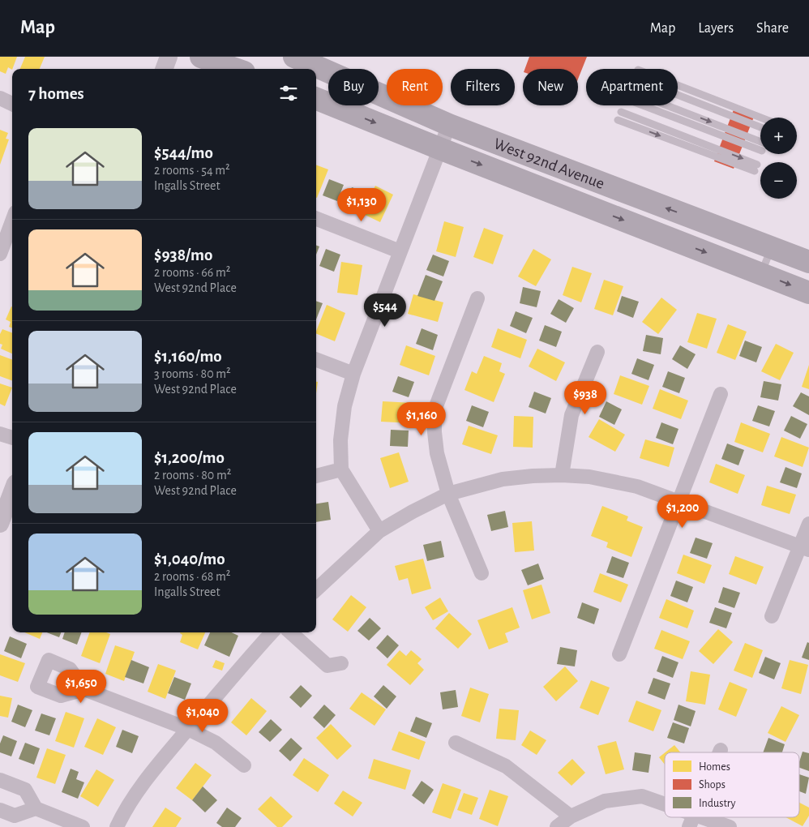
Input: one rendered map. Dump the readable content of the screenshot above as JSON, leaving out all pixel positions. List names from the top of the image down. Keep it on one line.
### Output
{"streets":{"main road":["West 92nd Avenue"]},"legend":["Homes","Shops","Industry"],"page":{"header":"Map","nav":["Map","Layers","Share"],"chip":["Buy","Rent","Filters","New","Apartment"],"heading":"7 homes","map_buttons":["+","−"],"list":[{"name":"$544/mo","note":"2 rooms · 54 m² · Ingalls Street"},{"name":"$938/mo","note":"2 rooms · 66 m² · West 92nd Place"},{"name":"$1,160/mo","note":"3 rooms · 80 m² · West 92nd Place"},{"name":"$1,200/mo","note":"2 rooms · 80 m² · West 92nd Place"},{"name":"$1,040/mo","note":"2 rooms · 68 m² · Ingalls Street"}],"price":["$1,130","$544","$938","$1,160","$1,200","$1,650","$1,040"]}}
